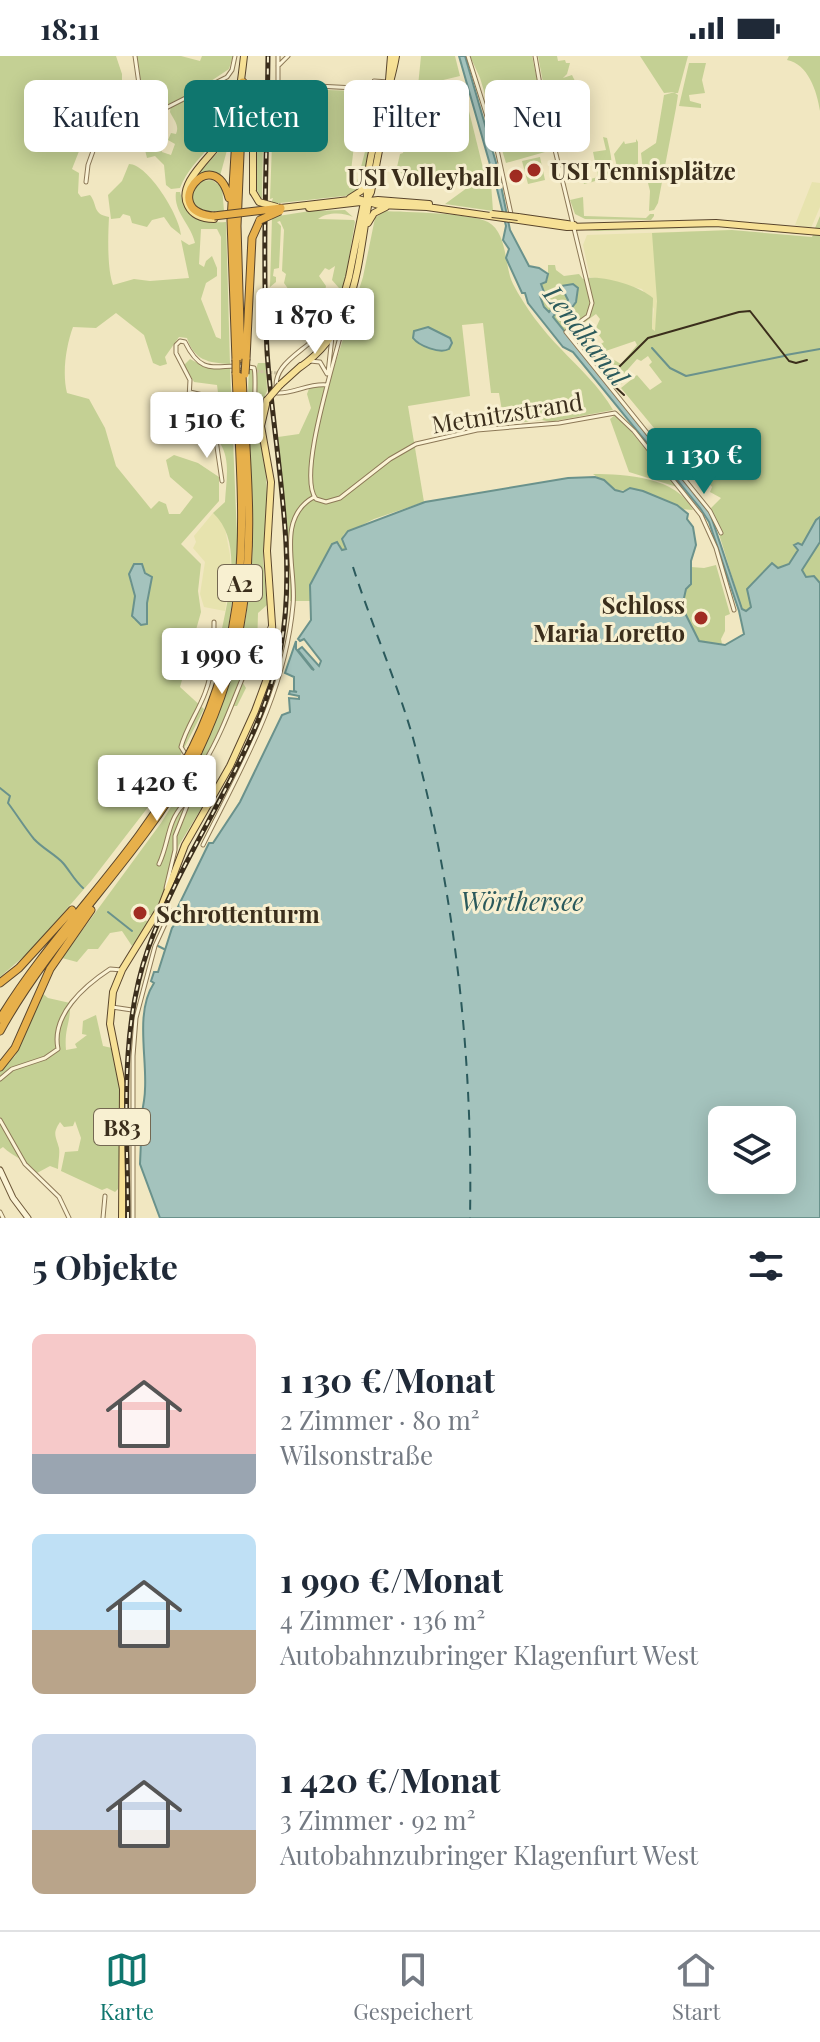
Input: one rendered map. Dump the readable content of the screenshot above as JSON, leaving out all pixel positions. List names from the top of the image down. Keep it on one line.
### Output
{"streets":{"highway":["A2"],"main road":["B83"],"street":["Metnitzstrand"]},"water":["Lendkanal","Wörthersee"],"places":["USI Tennisplätze","USI Volleyball","Schloss Maria Loretto","Schrottenturm"],"page":{"status":"18:11","chip":["Kaufen","Mieten","Filter","Neu"],"price":["1 870 €","1 510 €","1 130 €","1 990 €","1 420 €"],"heading":"5 Objekte","list":[{"name":"1 130 €/Monat","note":"2 Zimmer · 80 m² · Wilsonstraße"},{"name":"1 990 €/Monat","note":"4 Zimmer · 136 m² · Autobahnzubringer Klagenfurt West"},{"name":"1 420 €/Monat","note":"3 Zimmer · 92 m² · Autobahnzubringer Klagenfurt West"}],"tabs":["Karte","Gespeichert","Start"]}}
